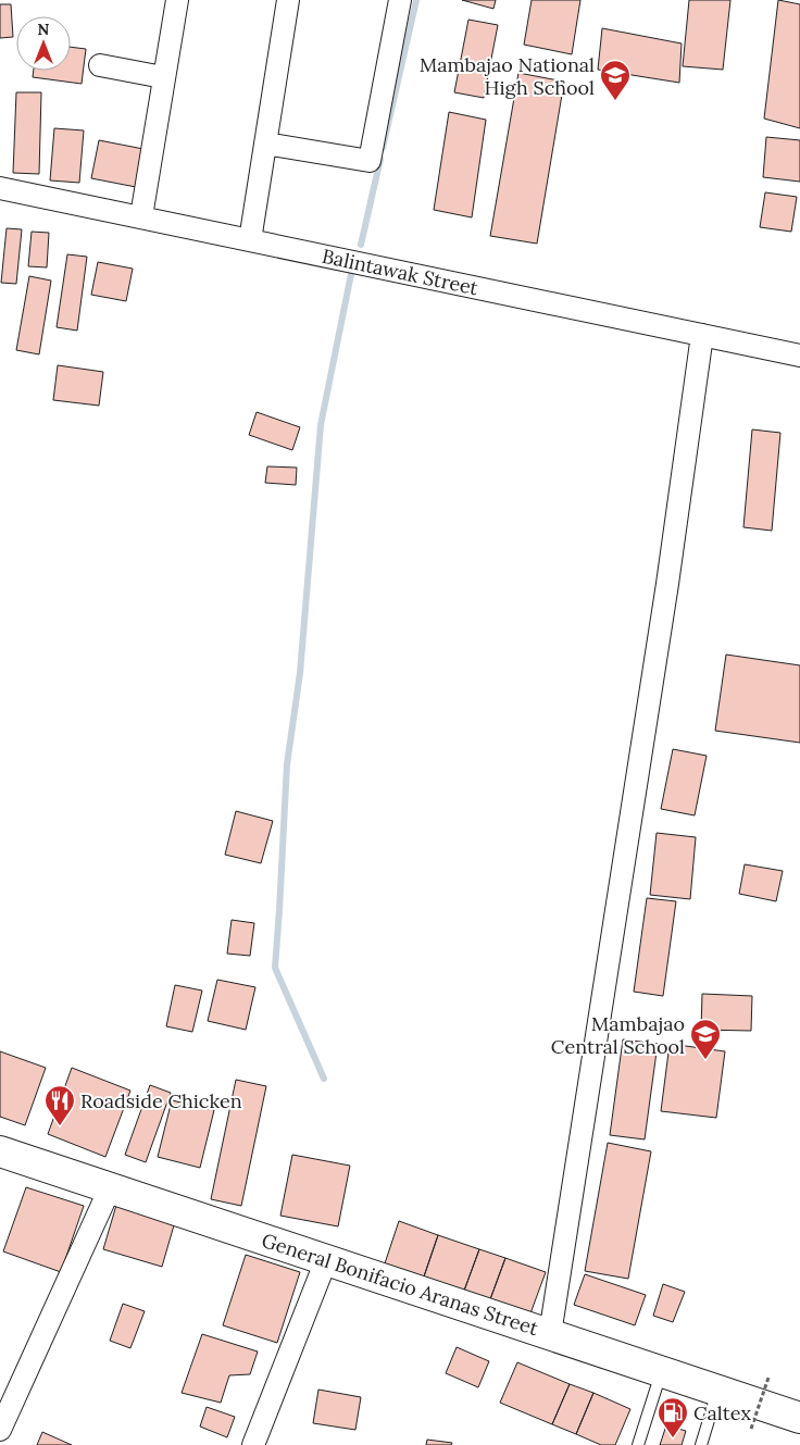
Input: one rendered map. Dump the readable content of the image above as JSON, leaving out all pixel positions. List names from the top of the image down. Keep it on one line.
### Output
{"streets":{"main road":["General Bonifacio Aranas Street"],"street":["Balintawak Street"]},"places":{"school or university":["Mambajao National High School","Mambajao Central School"],"restaurant":["Roadside Chicken"],"fuel station":["Caltex"]},"north":"top"}
